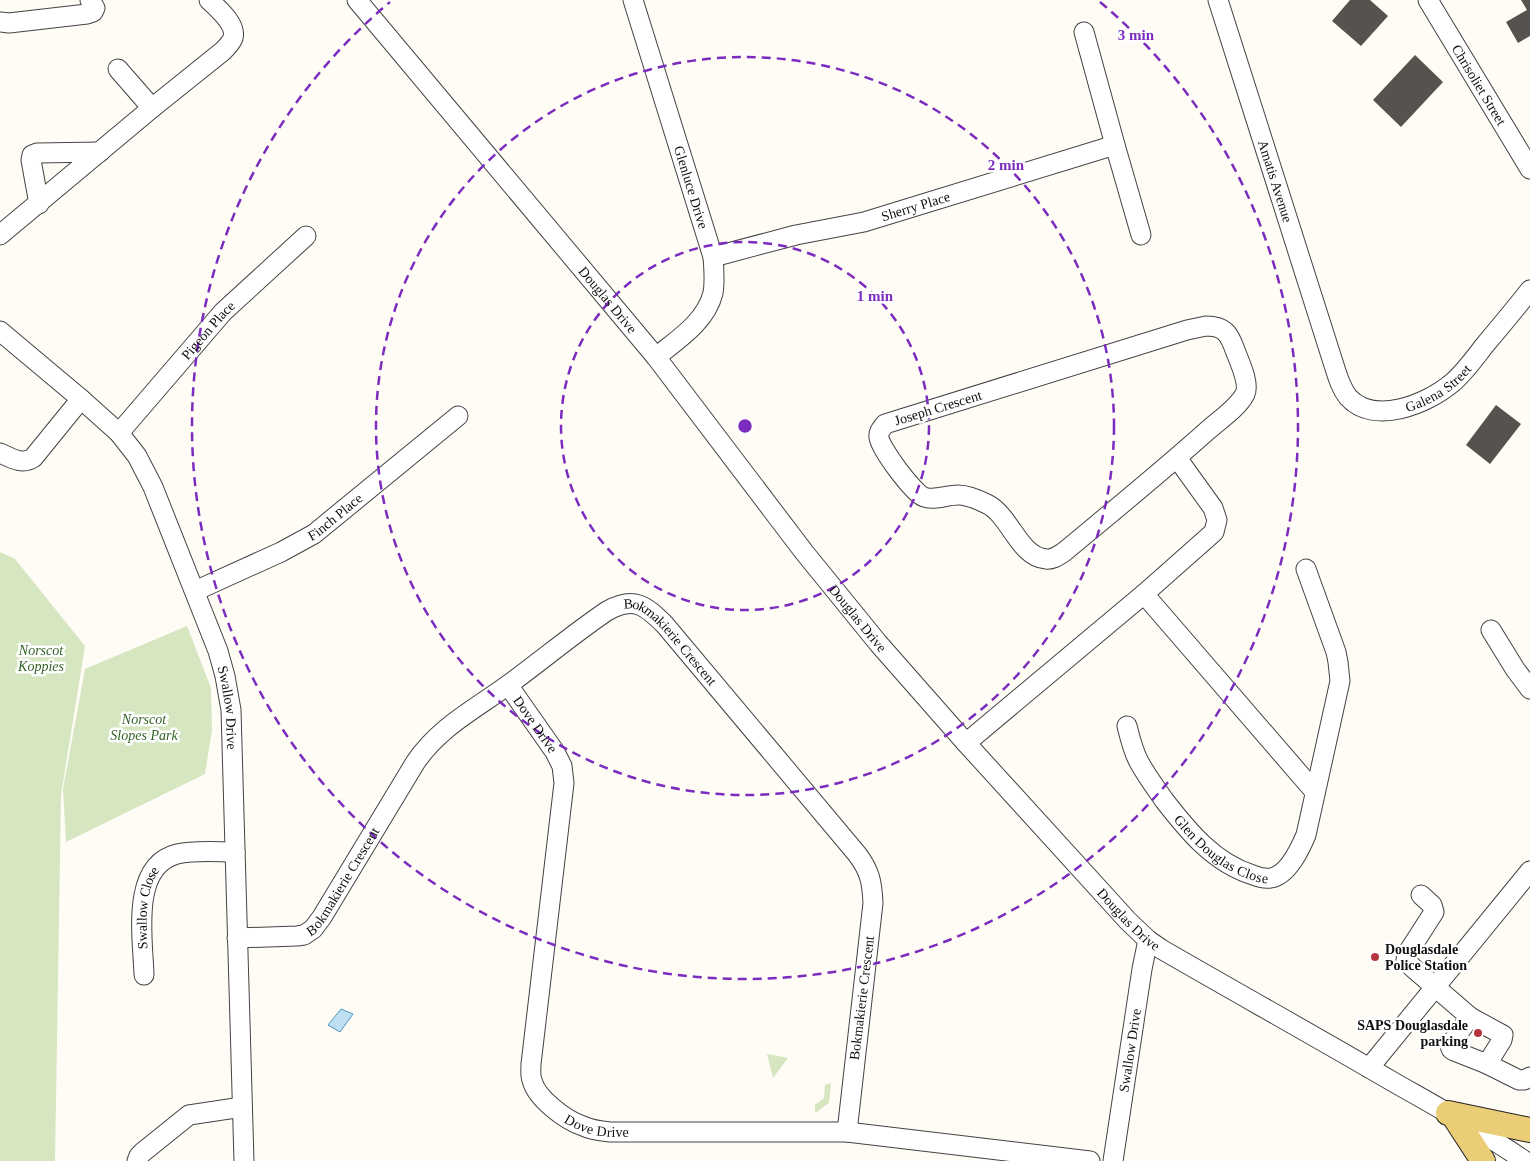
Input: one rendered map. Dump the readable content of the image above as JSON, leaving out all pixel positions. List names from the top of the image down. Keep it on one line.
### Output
{"streets":{"street":["Chrisoliet Street","Amatis Avenue","Glenluce Drive","Sherry Place","Douglas Drive","Pigeon Place","Galena Street","Joseph Crescent","Finch Place","Bokmakierie Crescent","Swallow Drive","Dove Drive","Glen Douglas Close","Swallow Close"]},"crossings":[["Amatis Avenue","Galena Street"],["Glenluce Drive","Sherry Place"],["Glenluce Drive","Douglas Drive"],["Douglas Drive","Swallow Drive"],["Pigeon Place","Swallow Drive"],["Finch Place","Swallow Drive"],["Bokmakierie Crescent","Swallow Drive"],["Bokmakierie Crescent","Dove Drive"],["Swallow Drive","Swallow Close"]],"parks":["Norscot Koppies","Norscot Slopes Park"],"places":["Douglasdale Police Station","SAPS Douglasdale parking"],"rings":["3 min","2 min","1 min"]}
